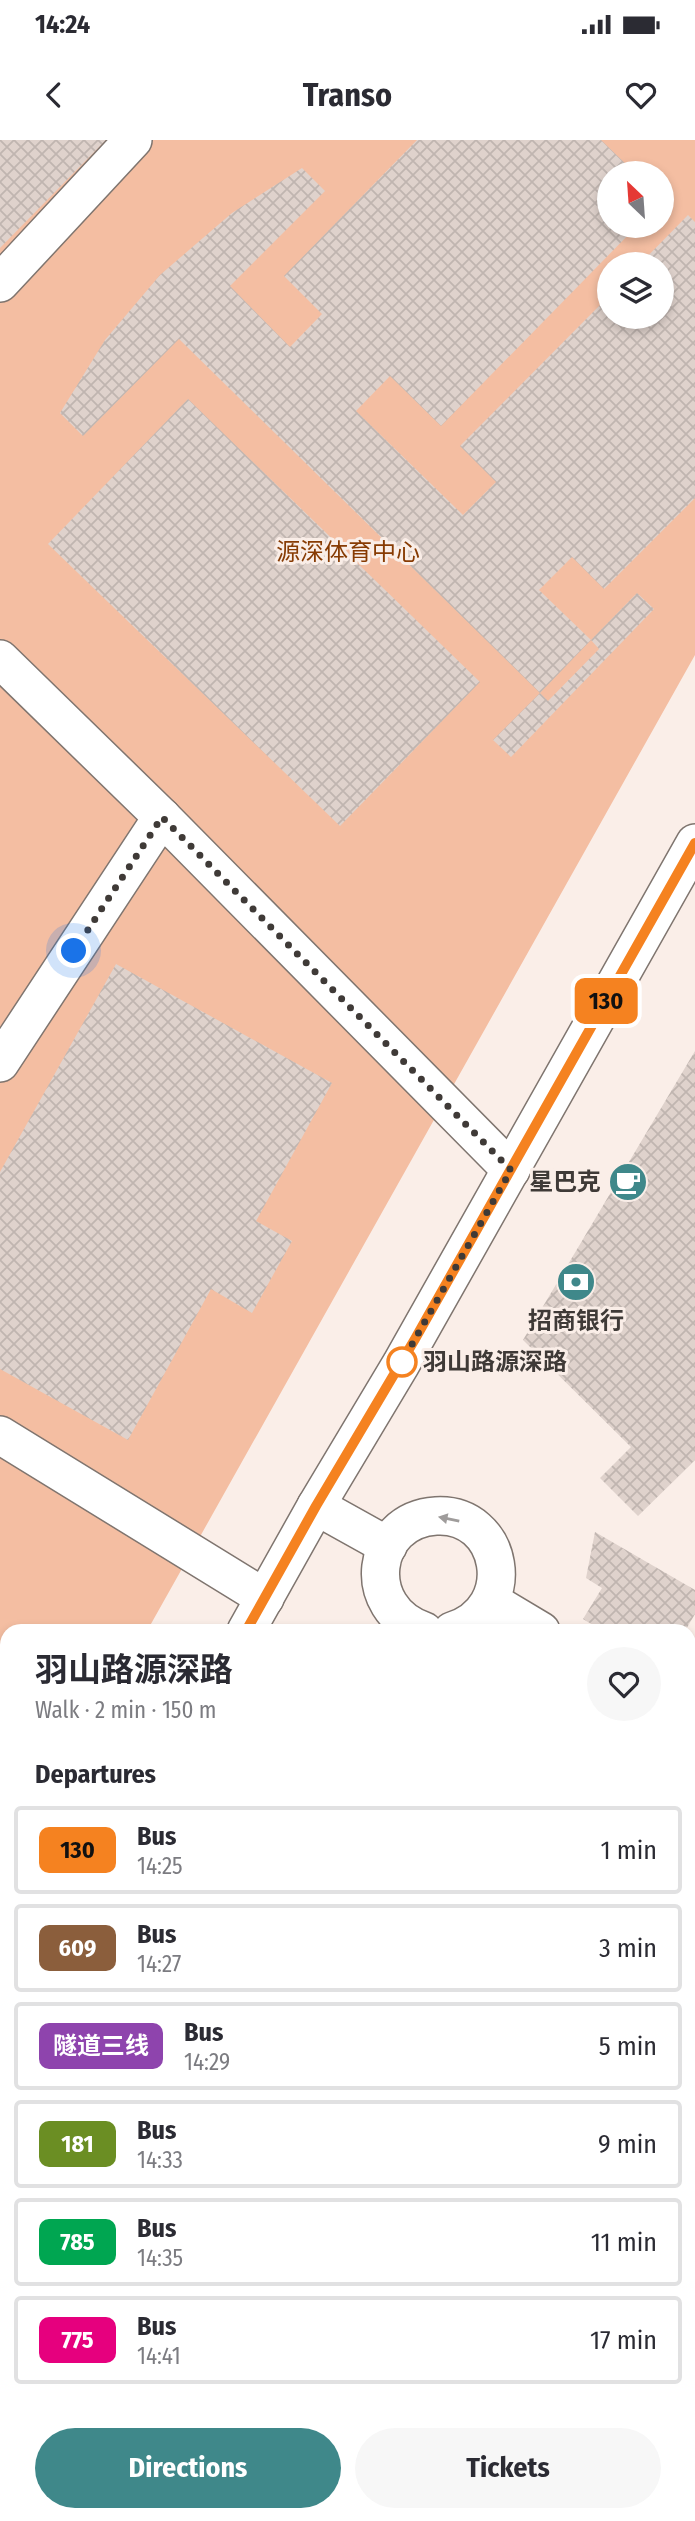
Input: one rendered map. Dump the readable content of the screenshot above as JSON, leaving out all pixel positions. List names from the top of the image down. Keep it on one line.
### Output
{"parks":["源深体育中心"],"places":{"cafe":["星巴克"],"bank":["招商银行"],"other":["羽山路源深路"]},"lines":["bus line 130"],"north":"top left","page":{"status":"14:24","header":"Transo","on_map":"130","heading":[["羽山路源深路","Walk · 2 min · 150 m"],"Departures"],"list":[{"mark":"130","name":"Bus","note":"14:25","value":"1 min"},{"mark":"609","name":"Bus","note":"14:27","value":"3 min"},{"mark":"隧道三线","name":"Bus","note":"14:29","value":"5 min"},{"mark":"181","name":"Bus","note":"14:33","value":"9 min"},{"mark":"785","name":"Bus","note":"14:35","value":"11 min"},{"mark":"775","name":"Bus","note":"14:41","value":"17 min"}],"buttons":["Directions","Tickets"]}}
